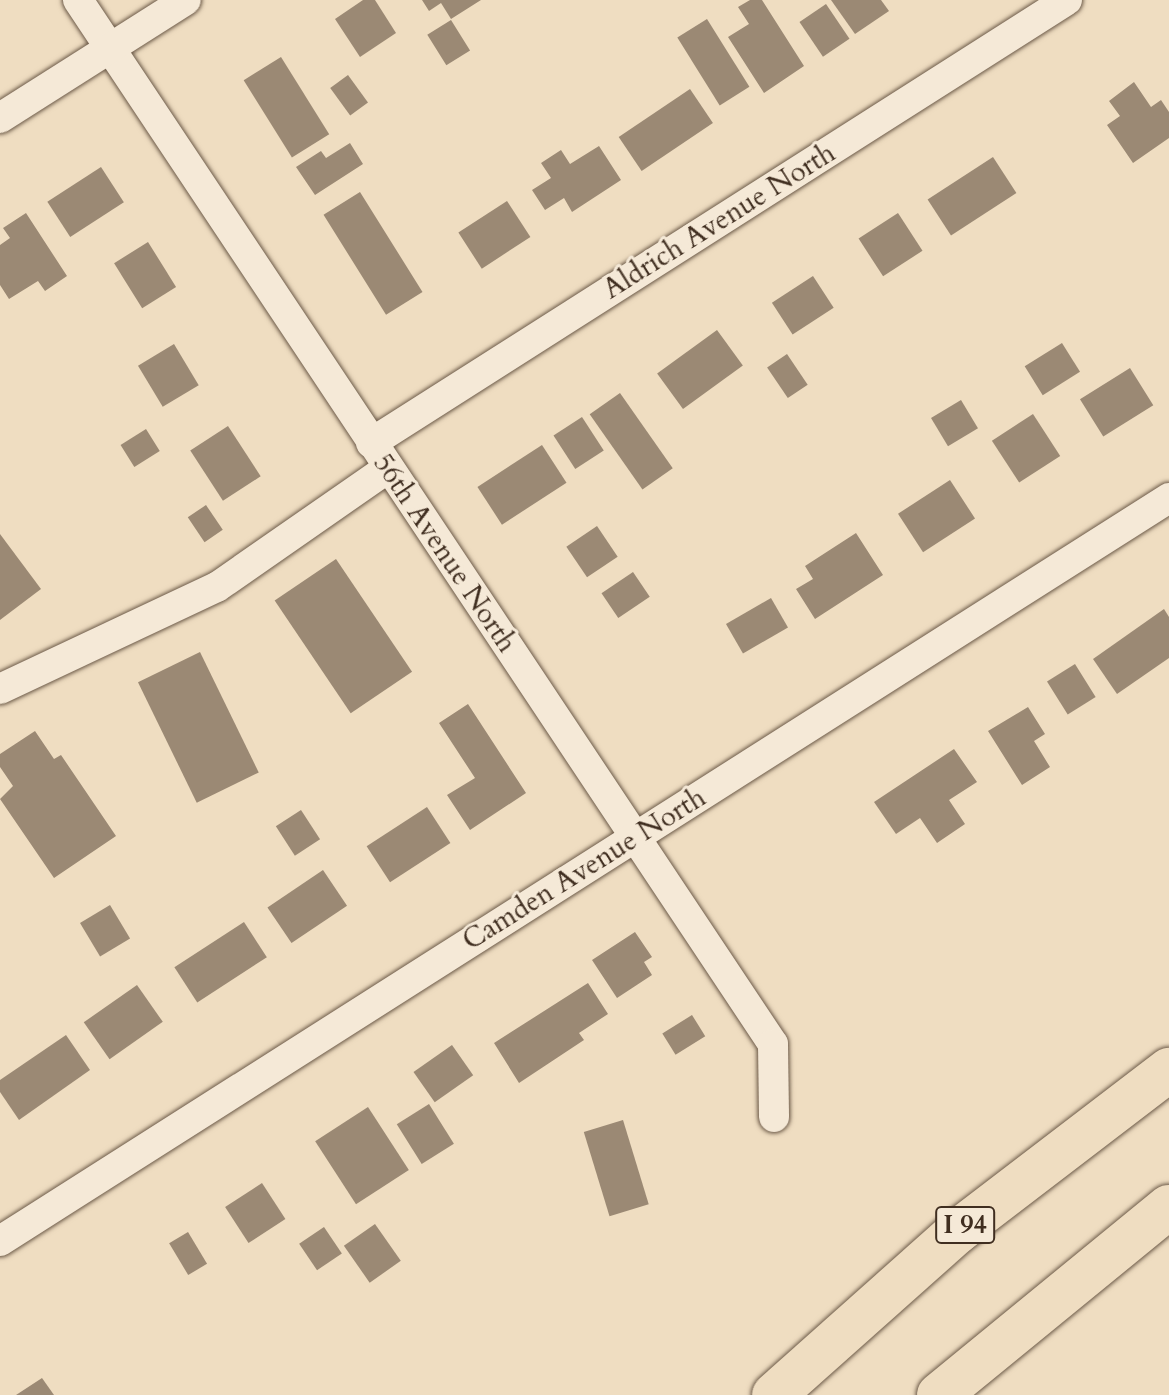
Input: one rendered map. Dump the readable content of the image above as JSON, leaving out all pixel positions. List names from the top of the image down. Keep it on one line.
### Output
{"streets":{"highway":["I 94"],"street":["Aldrich Avenue North","56th Avenue North","Camden Avenue North"]},"crossings":[["Aldrich Avenue North","56th Avenue North"],["56th Avenue North","Camden Avenue North"]]}
